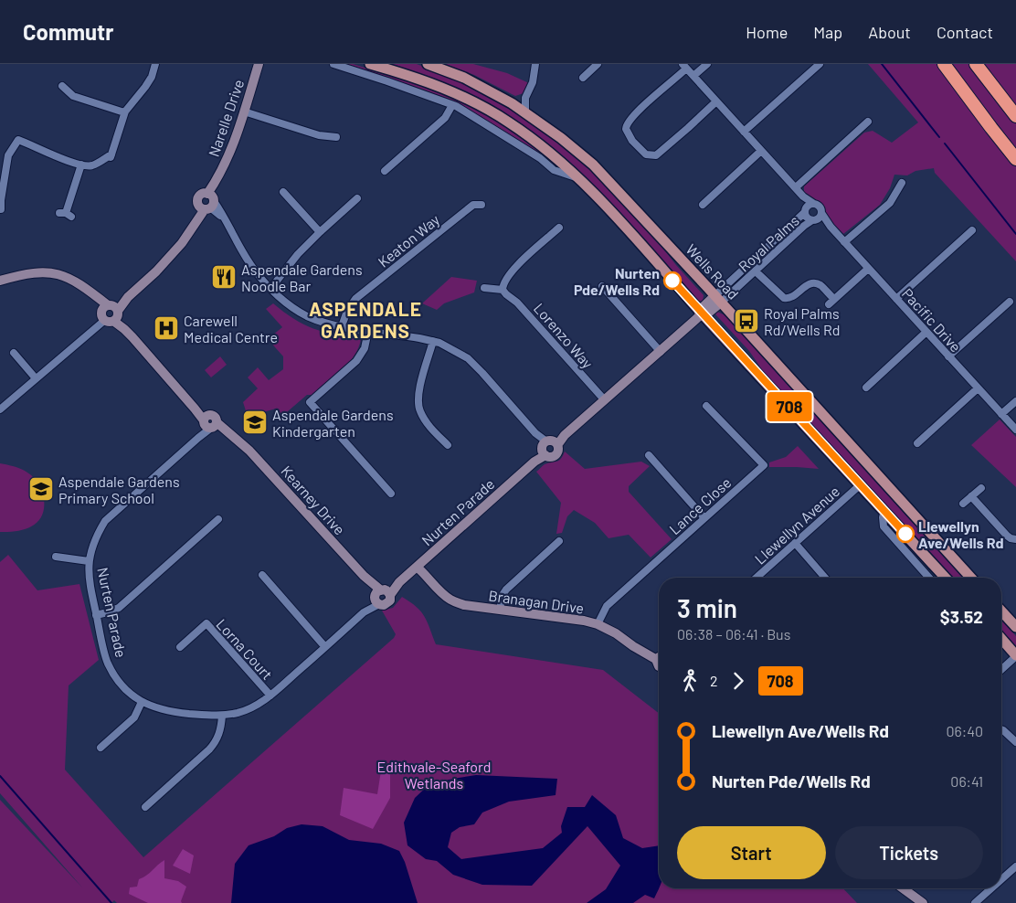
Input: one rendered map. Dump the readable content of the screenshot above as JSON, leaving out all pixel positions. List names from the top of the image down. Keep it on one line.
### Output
{"streets":{"main road":["Wells Road"],"street":["Narelle Drive","Keaton Way","Royal Palms","Pacific Drive","Lorenzo Way","Kearney Drive","Lance Close","Nurten Parade","Llewellyn Avenue","Branagan Drive","Lorna Court"]},"crossings":[["Narelle Drive","Kearney Drive"],["Royal Palms","Wells Road"],["Royal Palms","Pacific Drive"],["Royal Palms","Nurten Parade"],["Wells Road","Nurten Parade"],["Lorenzo Way","Nurten Parade"],["Kearney Drive","Nurten Parade"],["Lance Close","Branagan Drive"],["Nurten Parade","Branagan Drive"],["Nurten Parade","Lorna Court"]],"districts":["ASPENDALE GARDENS"],"parks":["Edithvale-Seaford Wetlands"],"places":{"restaurant":["Aspendale Gardens Noodle Bar"],"other":["Nurten Pde/Wells Rd","Llewellyn Ave/Wells Rd"],"bus stop":["Royal Palms Rd/Wells Rd"],"hospital":["Carewell Medical Centre"],"school or university":["Aspendale Gardens Kindergarten","Aspendale Gardens Primary School"]},"lines":["bus line 708"],"page":{"header":"Commutr","nav":["Home","Map","About","Contact"],"on_map":"708","heading":["3 min","06:38 – 06:41 · Bus","$3.52"],"legs":["2","708"],"list":[{"name":"Llewellyn Ave/Wells Rd","value":"06:40"},{"name":"Nurten Pde/Wells Rd","value":"06:41"}],"buttons":["Start","Tickets"]}}
